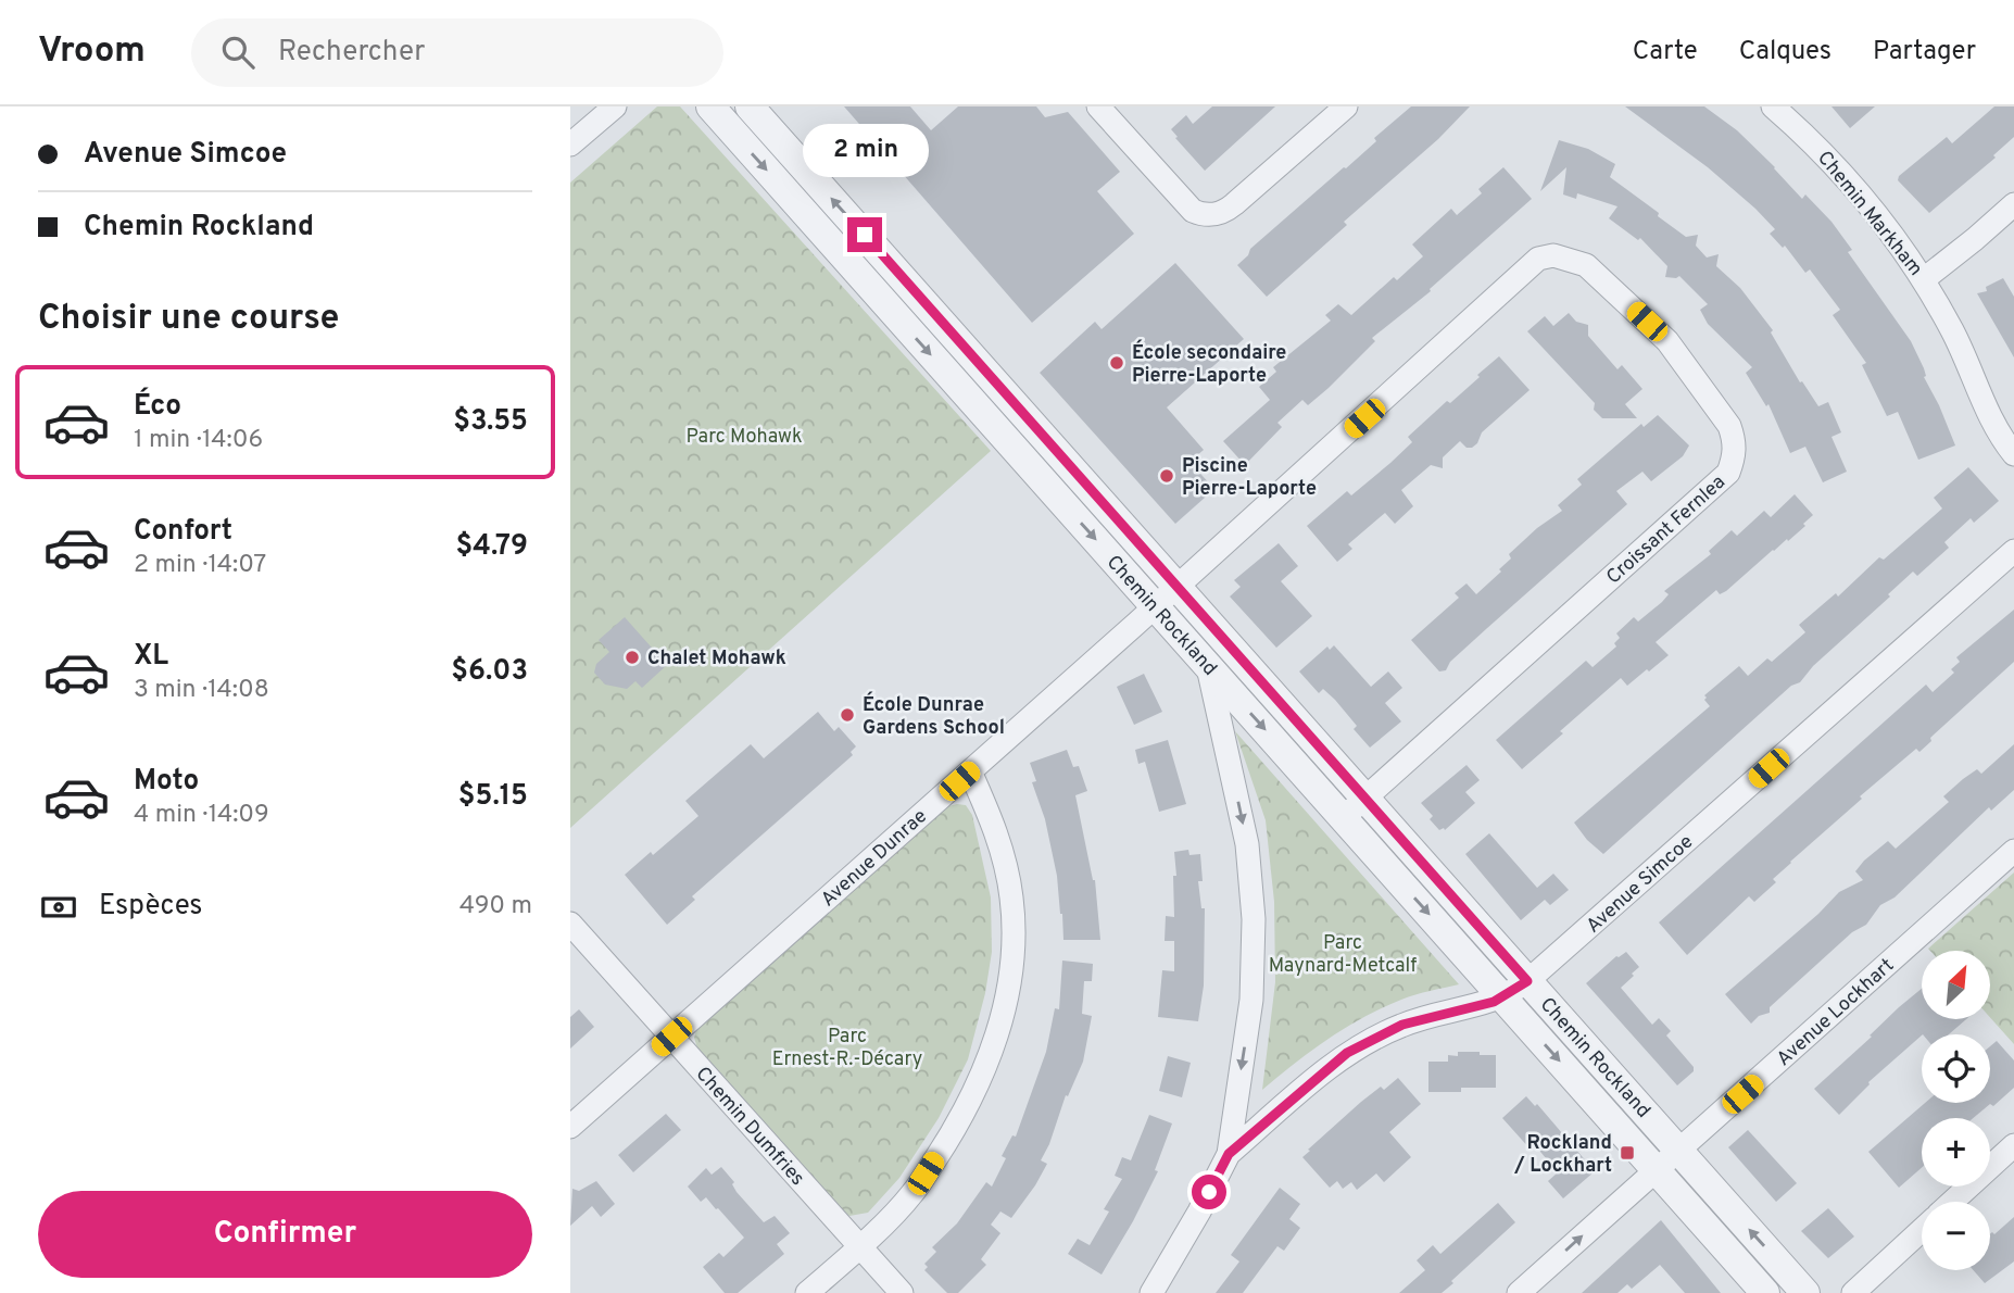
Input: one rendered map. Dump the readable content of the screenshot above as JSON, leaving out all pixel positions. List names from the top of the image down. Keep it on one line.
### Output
{"streets":{"street":["Chemin Markham","Croissant Fernlea","Chemin Rockland","Avenue Dunrae","Avenue Simcoe","Avenue Lockhart","Chemin Dumfries"]},"crossings":[["Croissant Fernlea","Chemin Rockland"],["Croissant Fernlea","Avenue Dunrae"],["Chemin Rockland","Avenue Dunrae"],["Chemin Rockland","Avenue Simcoe"],["Chemin Rockland","Avenue Lockhart"],["Avenue Dunrae","Chemin Dumfries"]],"parks":["Parc Mohawk","Parc Maynard-Metcalf","Parc Ernest-R.-Décary"],"places":{"other":["École secondaire Pierre-Laporte","Piscine Pierre-Laporte","Chalet Mohawk","École Dunrae Gardens School"],"transit":["Rockland / Lockhart"]},"north":"top right","page":{"header":"Vroom","search":"Rechercher","nav":["Carte","Calques","Partager"],"banner":["Avenue Simcoe","Chemin Rockland"],"bubble":"2 min","heading":"Choisir une course","list":[{"name":"Éco","note":"1 min · 14:06","value":"$3.55"},{"name":"Confort","note":"2 min · 14:07","value":"$4.79"},{"name":"XL","note":"3 min · 14:08","value":"$6.03"},{"name":"Moto","note":"4 min · 14:09","value":"$5.15"}],"pay":["Espèces","490 m"],"map_buttons":["+","−"],"buttons":"Confirmer"}}
